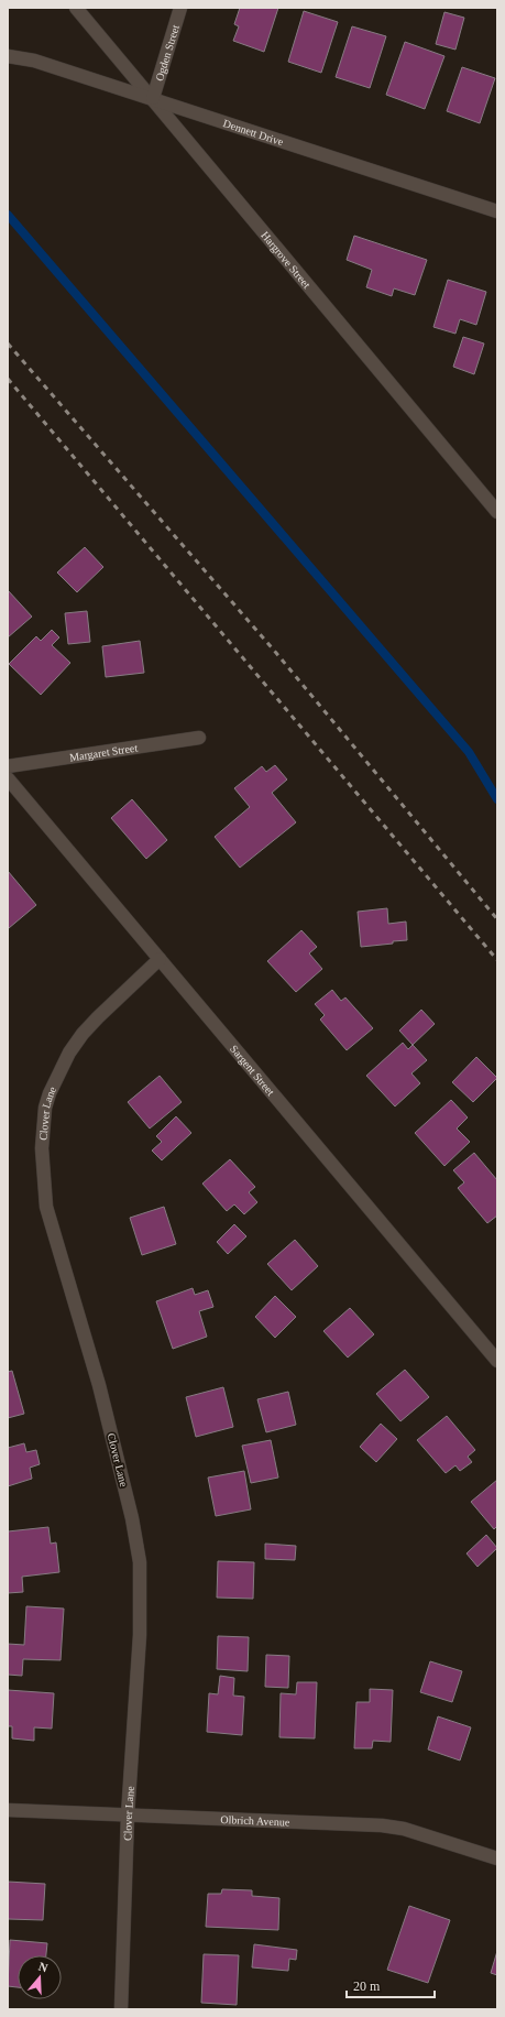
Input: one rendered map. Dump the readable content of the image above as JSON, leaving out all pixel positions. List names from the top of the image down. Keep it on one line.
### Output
{"streets":{"street":["Ogden Street","Dennett Drive","Hargrove Street","Margaret Street","Sargent Street","Clover Lane","Olbrich Avenue"]},"crossings":[["Ogden Street","Dennett Drive"],["Ogden Street","Hargrove Street"],["Dennett Drive","Hargrove Street"],["Sargent Street","Clover Lane"],["Clover Lane","Olbrich Avenue"]],"scale_bar":"20 m","north":"top"}
